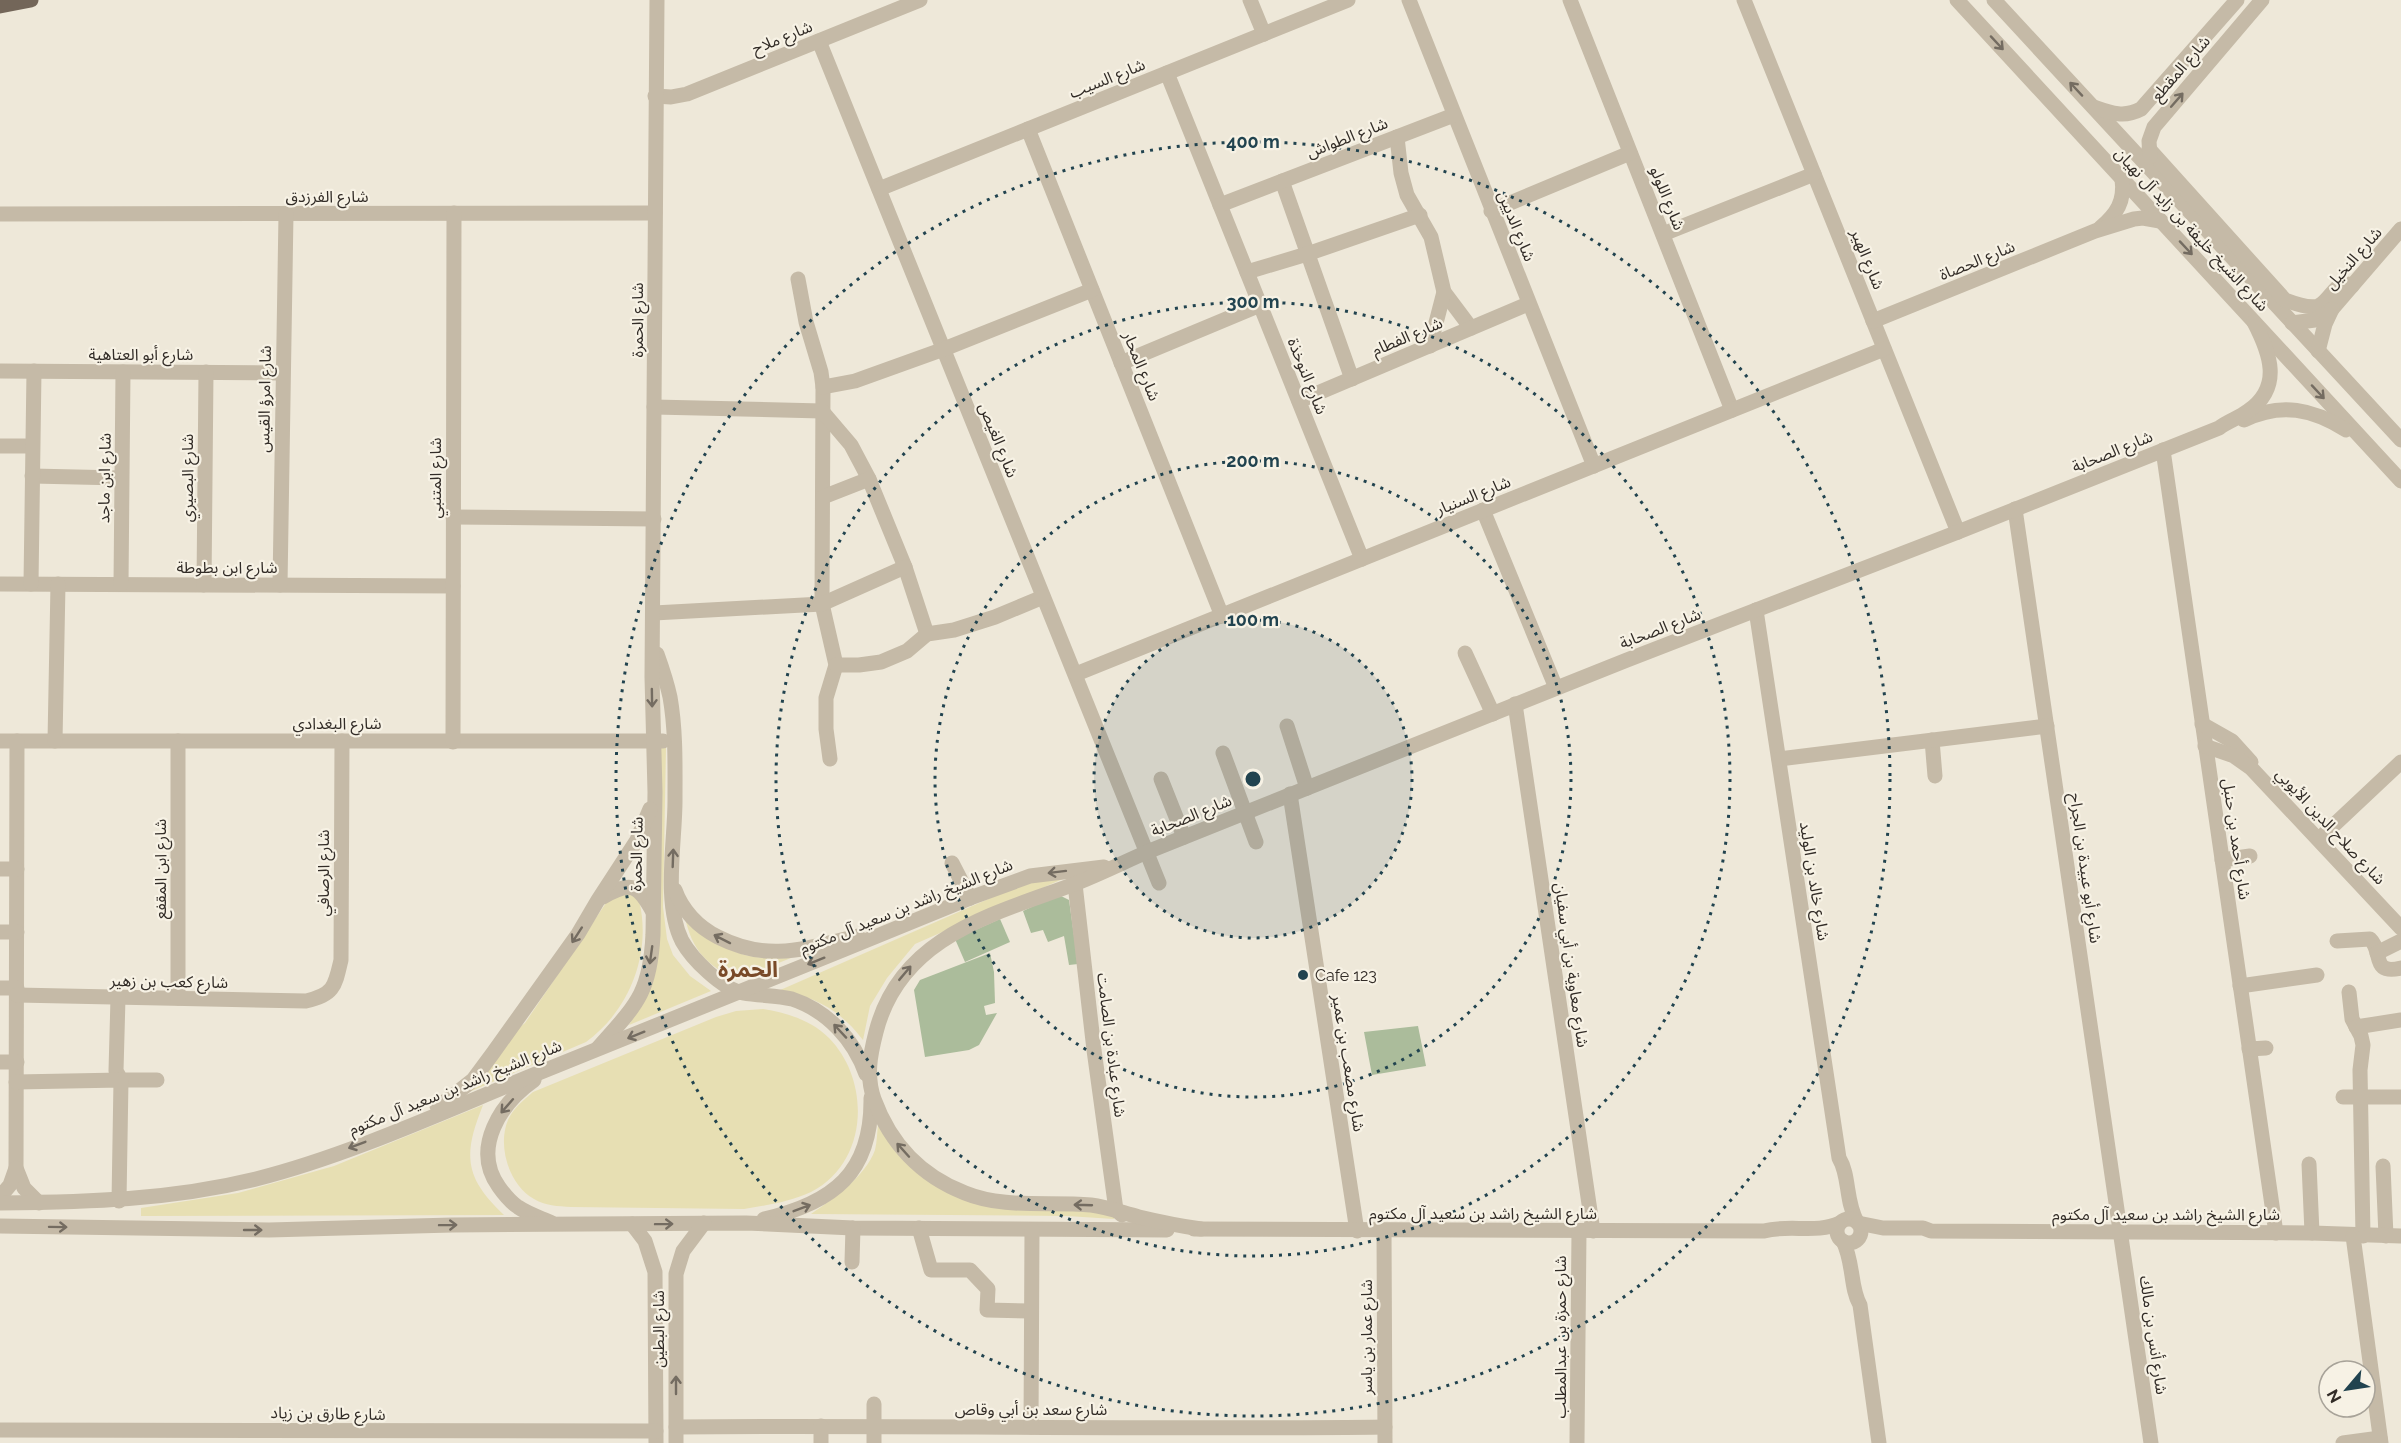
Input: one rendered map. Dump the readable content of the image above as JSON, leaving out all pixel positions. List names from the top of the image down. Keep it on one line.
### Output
{"streets":{"street":["شارع ملاح","شارع المقطع","شارع السيب","شارع الطواش","شارع الفرزدق","شارع اللولو","شارع الديين","شارع الشيخ خليفة بن زايد آل نهيان","شارع النخيل","شارع الهير","شارع الحصاة","شارع الحمرة","شارع الفطام","شارع أبو العتاهية","شارع المحار","شارع النوخذة","شارع امرؤ القيس","شارع الغيص","شارع الصحابة","شارع ابن ماجد","شارع البصيري","شارع المتنبي","شارع السنيار","شارع ابن بطوطة","شارع البغدادي","شارع صلاح الدين الأيوبي","شارع أحمد بن حنبل","شارع أبو عبيدة بن الجراح","شارع ابن المقفع","شارع الرصافي","شارع خالد بن الوليد","شارع الشيخ راشد بن سعيد آل مكتوم","شارع معاوية بن أبي سفيان","شارع كعب بن زهير","شارع عبادة بن الصامت","شارع مصعب بن عمير","شارع البطين","شارع أنس بن مالك","شارع عمار بن ياسر","شارع حمزة بن عبدالمطلب","شارع سعد بن أبي وقاص","شارع طارق بن زياد"]},"crossings":[["شارع ملاح","شارع الحمرة"],["شارع ملاح","شارع الغيص"],["شارع المقطع","شارع الشيخ خليفة بن زايد آل نهيان"],["شارع السيب","شارع المحار"],["شارع السيب","شارع النوخذة"],["شارع السيب","شارع الغيص"],["شارع الطواش","شارع الديين"],["شارع الطواش","شارع النوخذة"],["شارع الفرزدق","شارع الحمرة"],["شارع الفرزدق","شارع امرؤ القيس"],["شارع الفرزدق","شارع المتنبي"],["شارع اللولو","شارع السنيار"],["شارع الديين","شارع الفطام"],["شارع الديين","شارع السنيار"],["شارع الشيخ خليفة بن زايد آل نهيان","شارع النخيل"],["شارع الشيخ خليفة بن زايد آل نهيان","شارع الحصاة"],["شارع الشيخ خليفة بن زايد آل نهيان","شارع الصحابة"],["شارع الهير","شارع الحصاة"],["شارع الهير","شارع الصحابة"],["شارع الهير","شارع السنيار"],["شارع الحمرة","شارع البغدادي"],["شارع الحمرة","شارع الشيخ راشد بن سعيد آل مكتوم"],["شارع الفطام","شارع النوخذة"],["شارع أبو العتاهية","شارع امرؤ القيس"],["شارع أبو العتاهية","شارع ابن ماجد"],["شارع أبو العتاهية","شارع البصيري"],["شارع المحار","شارع السنيار"],["شارع النوخذة","شارع السنيار"],["شارع امرؤ القيس","شارع ابن بطوطة"],["شارع الغيص","شارع الصحابة"],["شارع الغيص","شارع السنيار"],["شارع الصحابة","شارع أحمد بن حنبل"],["شارع الصحابة","شارع أبو عبيدة بن الجراح"],["شارع الصحابة","شارع خالد بن الوليد"],["شارع الصحابة","شارع الشيخ راشد بن سعيد آل مكتوم"],["شارع الصحابة","شارع معاوية بن أبي سفيان"],["شارع الصحابة","شارع مصعب بن عمير"],["شارع ابن ماجد","شارع ابن بطوطة"],["شارع البصيري","شارع ابن بطوطة"],["شارع المتنبي","شارع ابن بطوطة"],["شارع المتنبي","شارع البغدادي"],["شارع البغدادي","شارع ابن المقفع"],["شارع البغدادي","شارع الرصافي"],["شارع صلاح الدين الأيوبي","شارع أحمد بن حنبل"],["شارع أحمد بن حنبل","شارع الشيخ راشد بن سعيد آل مكتوم"],["شارع أبو عبيدة بن الجراح","شارع الشيخ راشد بن سعيد آل مكتوم"],["شارع أبو عبيدة بن الجراح","شارع أنس بن مالك"],["شارع ابن المقفع","شارع كعب بن زهير"],["شارع الرصافي","شارع كعب بن زهير"],["شارع خالد بن الوليد","شارع الشيخ راشد بن سعيد آل مكتوم"],["شارع الشيخ راشد بن سعيد آل مكتوم","شارع معاوية بن أبي سفيان"],["شارع الشيخ راشد بن سعيد آل مكتوم","شارع عبادة بن الصامت"],["شارع الشيخ راشد بن سعيد آل مكتوم","شارع مصعب بن عمير"],["شارع الشيخ راشد بن سعيد آل مكتوم","شارع البطين"],["شارع الشيخ راشد بن سعيد آل مكتوم","شارع أنس بن مالك"],["شارع الشيخ راشد بن سعيد آل مكتوم","شارع عمار بن ياسر"],["شارع الشيخ راشد بن سعيد آل مكتوم","شارع حمزة بن عبدالمطلب"],["شارع معاوية بن أبي سفيان","شارع حمزة بن عبدالمطلب"],["شارع البطين","شارع سعد بن أبي وقاص"],["شارع البطين","شارع طارق بن زياد"],["شارع عمار بن ياسر","شارع سعد بن أبي وقاص"]],"one_way":["شارع المقطع"],"districts":["الحمرة"],"places":["Cafe 123"],"north":"bottom left","rings":["400 m","300 m","200 m","100 m"]}
